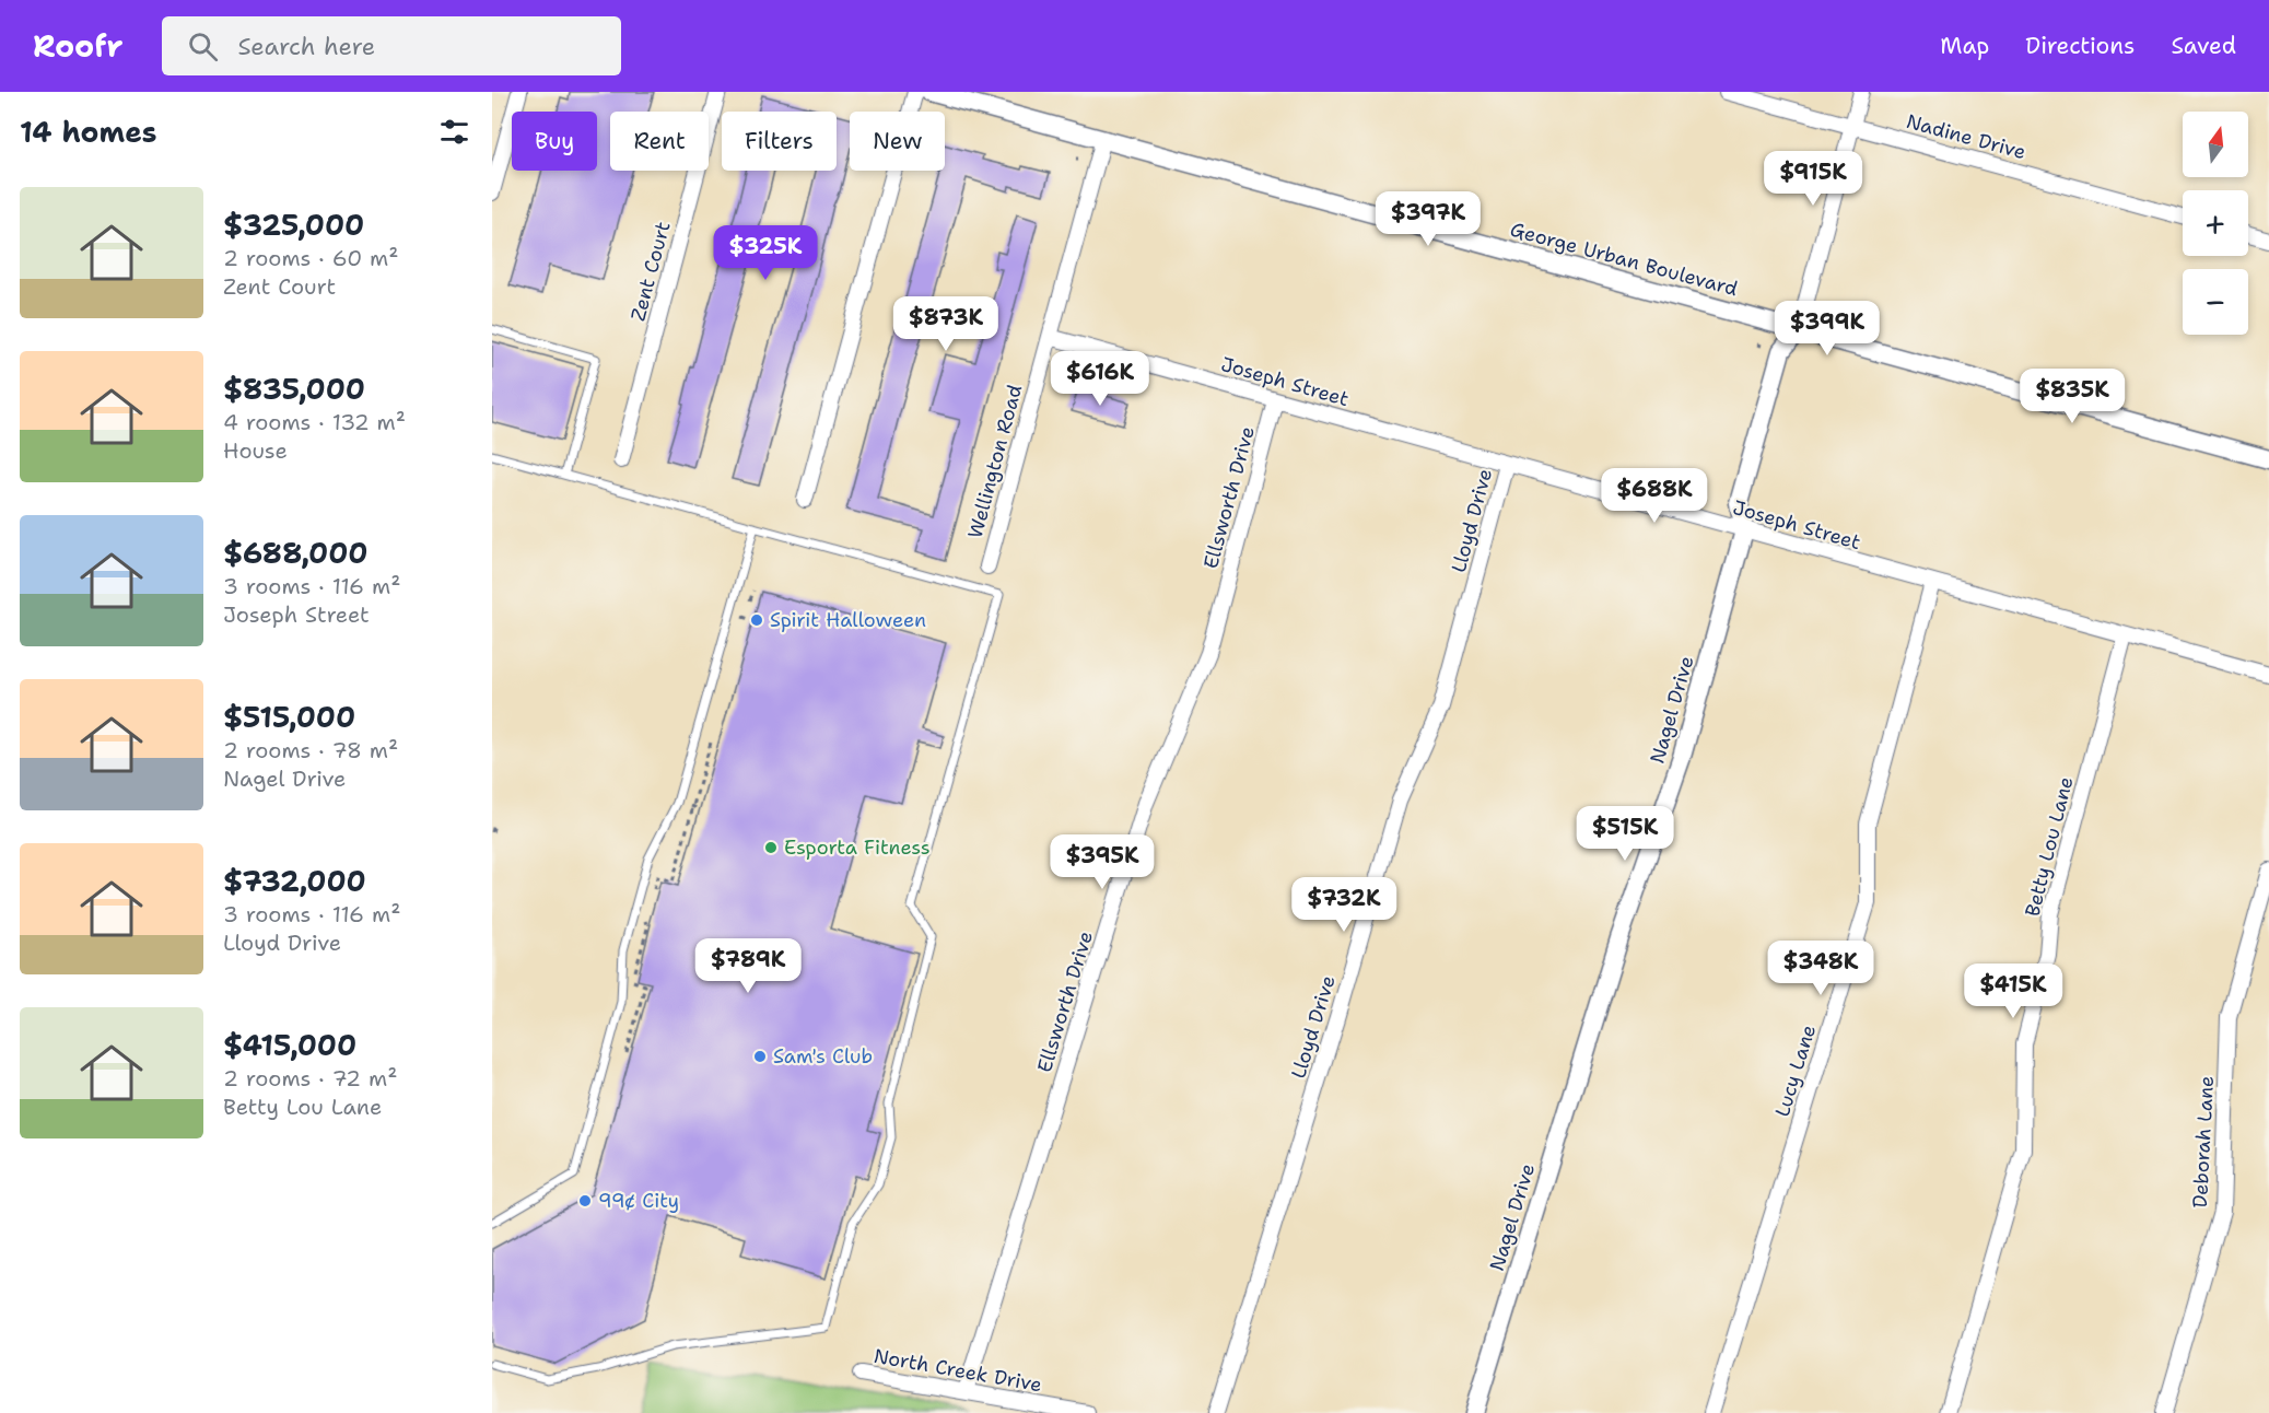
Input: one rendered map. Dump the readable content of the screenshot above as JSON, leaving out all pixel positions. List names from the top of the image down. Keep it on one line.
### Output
{"streets":{"street":["Nadine Drive","George Urban Boulevard","Zent Court","Joseph Street","Wellington Road","Ellsworth Drive","Lloyd Drive","Nagel Drive","Betty Lou Lane","Lucy Lane","Deborah Lane","North Creek Drive"]},"crossings":[["Nadine Drive","Nagel Drive"],["George Urban Boulevard","Wellington Road"],["George Urban Boulevard","Nagel Drive"],["Joseph Street","Wellington Road"],["Joseph Street","Ellsworth Drive"],["Joseph Street","Lloyd Drive"],["Joseph Street","Nagel Drive"],["Joseph Street","Betty Lou Lane"],["Joseph Street","Lucy Lane"],["Ellsworth Drive","North Creek Drive"]],"places":["Spirit Halloween","Esporta Fitness","Sam's Club","99¢ City"],"north":"top","page":{"header":"Roofr","search":"Search here","nav":["Map","Directions","Saved"],"heading":"14 homes","map_buttons":["+","−"],"chip":["Buy","Rent","Filters","New"],"price":["$915K","$397K","$325K","$873K","$399K","$616K","$835K","$688K","$515K","$395K","$732K","$789K","$348K","$415K"],"list":[{"name":"$325,000","note":"2 rooms · 60 m² · Zent Court"},{"name":"$835,000","note":"4 rooms · 132 m² · House"},{"name":"$688,000","note":"3 rooms · 116 m² · Joseph Street"},{"name":"$515,000","note":"2 rooms · 78 m² · Nagel Drive"},{"name":"$732,000","note":"3 rooms · 116 m² · Lloyd Drive"},{"name":"$415,000","note":"2 rooms · 72 m² · Betty Lou Lane"}]}}
